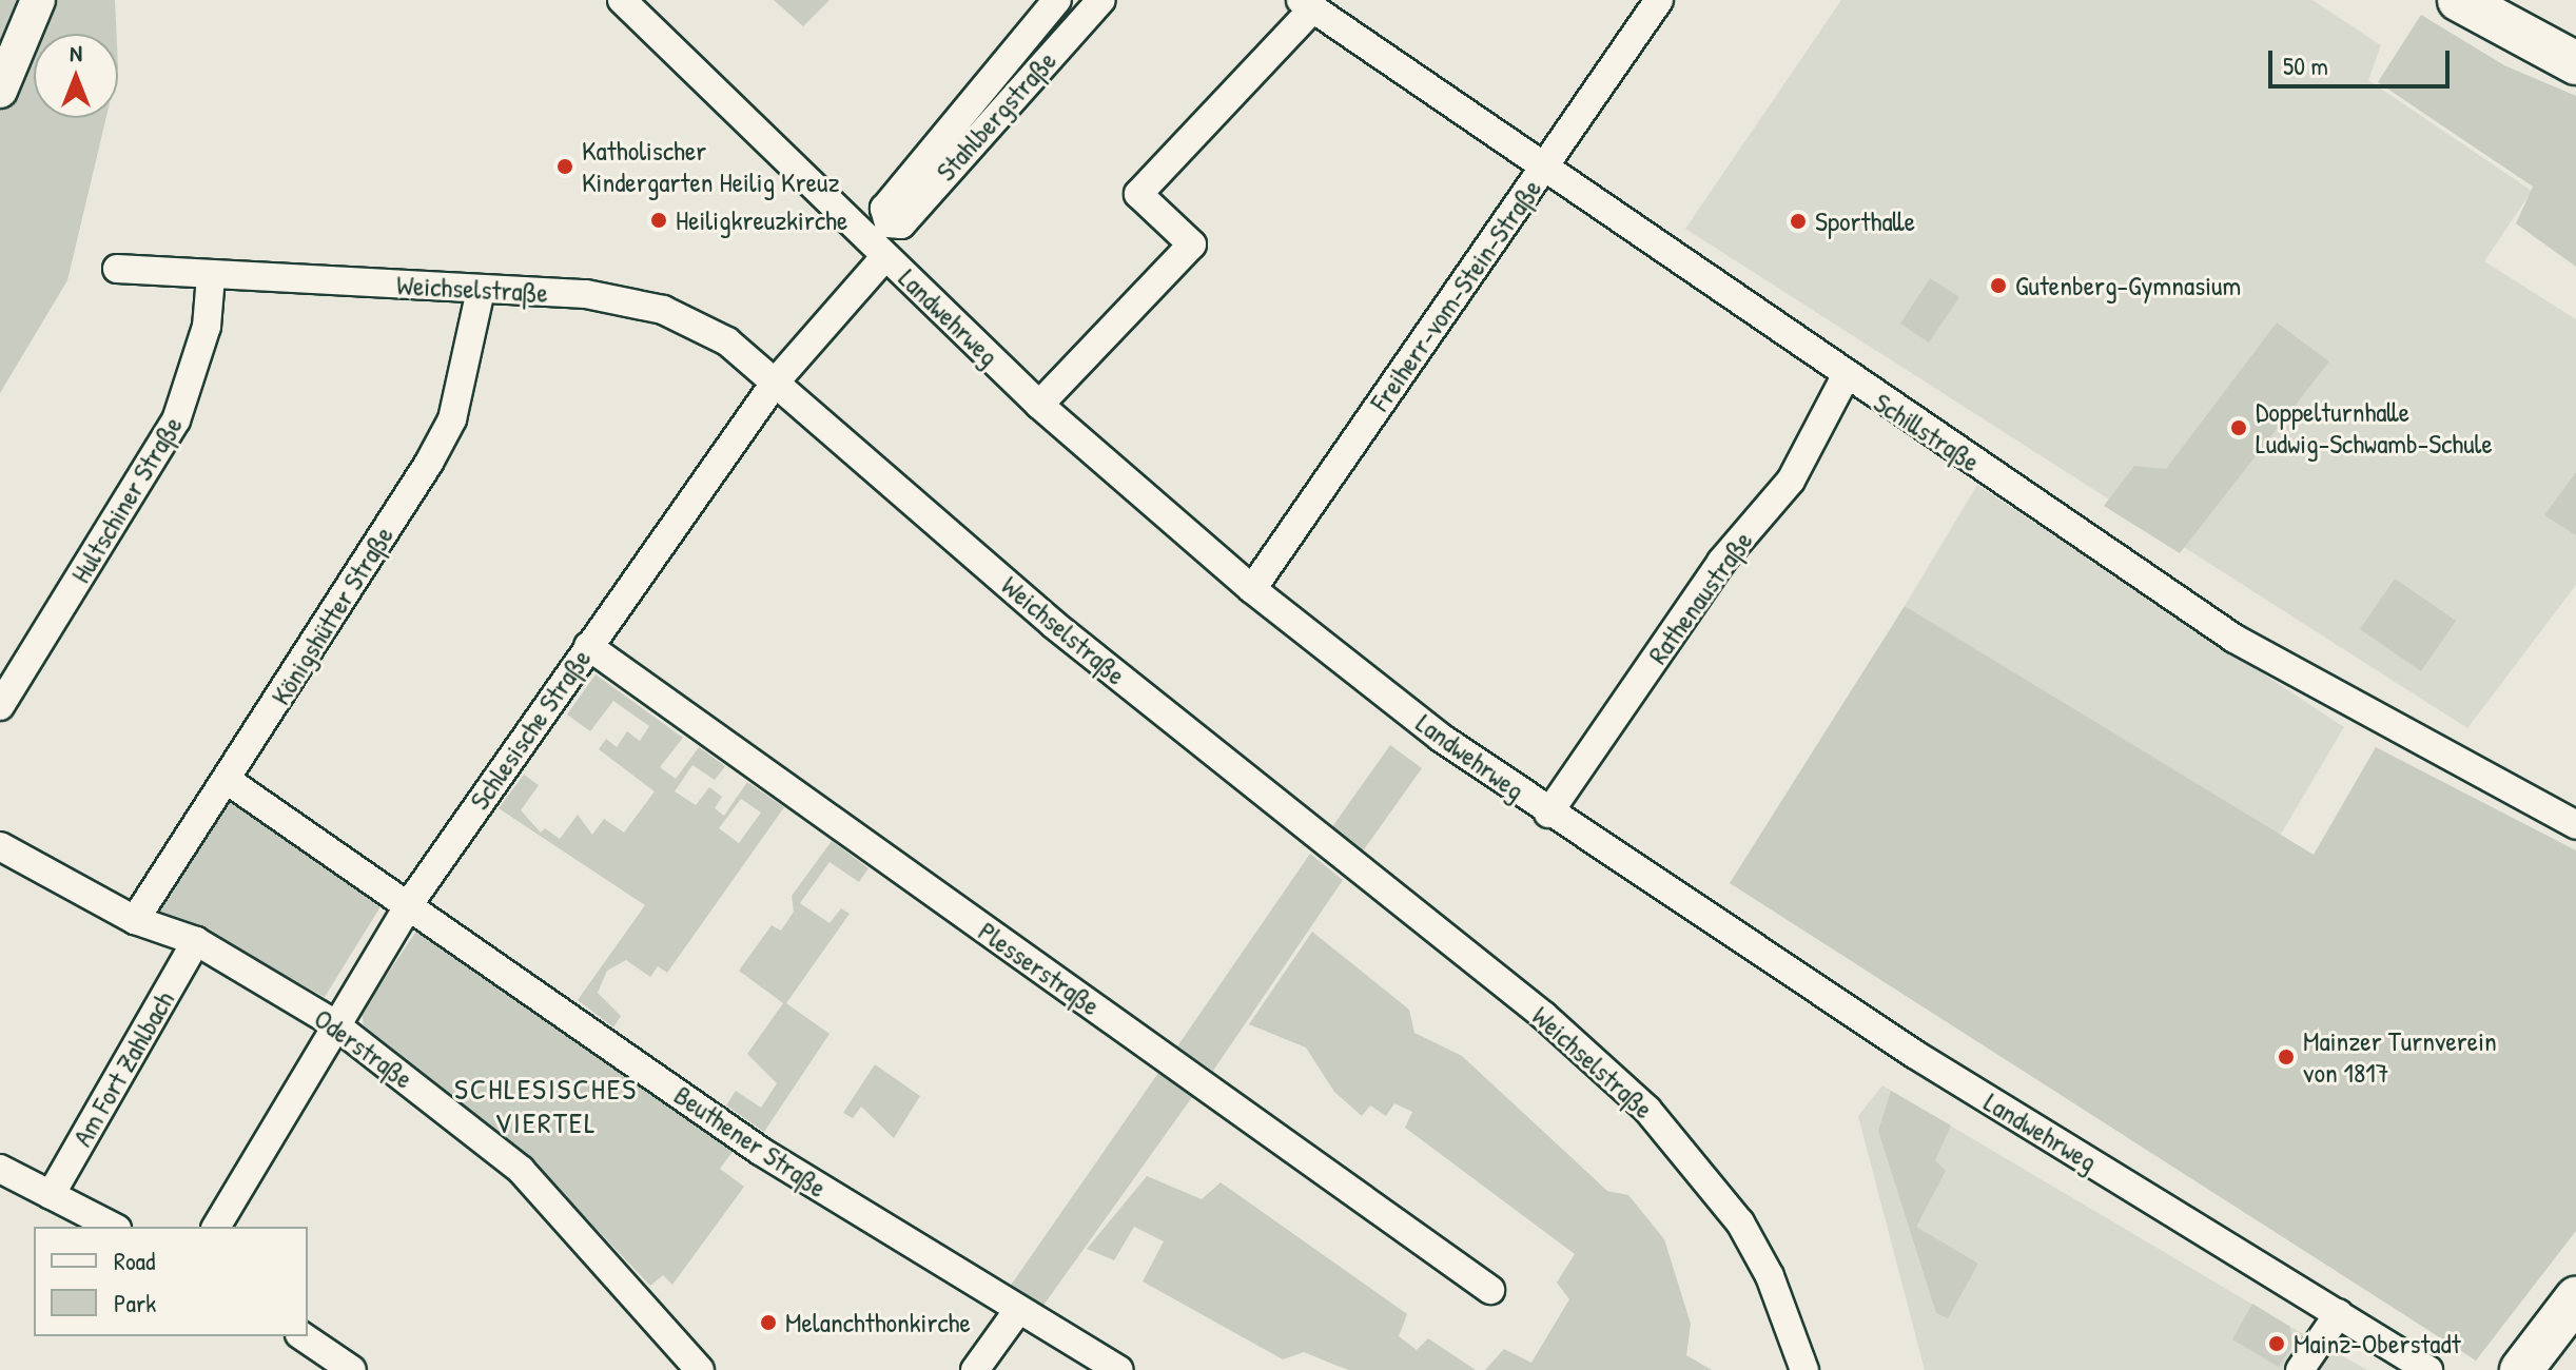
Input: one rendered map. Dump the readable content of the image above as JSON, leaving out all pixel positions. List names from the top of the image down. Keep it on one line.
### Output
{"streets":{"street":["Stahlbergstraße","Weichselstraße","Freiherr-vom-Stein-Straße","Landwehrweg","Schillstraße","Hultschiner Straße","Rathenaustraße","Königshütter Straße","Schlesische Straße","Plesserstraße","Oderstraße","Am Fort Zahlbach","Beuthener Straße"]},"crossings":[["Stahlbergstraße","Landwehrweg"],["Stahlbergstraße","Schlesische Straße"],["Weichselstraße","Hultschiner Straße"],["Weichselstraße","Königshütter Straße"],["Weichselstraße","Schlesische Straße"],["Freiherr-vom-Stein-Straße","Landwehrweg"],["Freiherr-vom-Stein-Straße","Schillstraße"],["Landwehrweg","Rathenaustraße"],["Landwehrweg","Schlesische Straße"],["Schillstraße","Rathenaustraße"],["Königshütter Straße","Oderstraße"],["Königshütter Straße","Beuthener Straße"],["Schlesische Straße","Plesserstraße"],["Schlesische Straße","Oderstraße"],["Schlesische Straße","Beuthener Straße"],["Oderstraße","Am Fort Zahlbach"]],"districts":["SCHLESISCHES VIERTEL"],"places":["Katholischer Kindergarten Heilig Kreuz","Heiligkreuzkirche","Sporthalle","Gutenberg-Gymnasium","Doppelturnhalle Ludwig-Schwamb-Schule","Mainzer Turnverein von 1817","Melanchthonkirche","Mainz-Oberstadt"],"legend":["Road","Park"],"scale_bar":"50 m","north":"top"}
